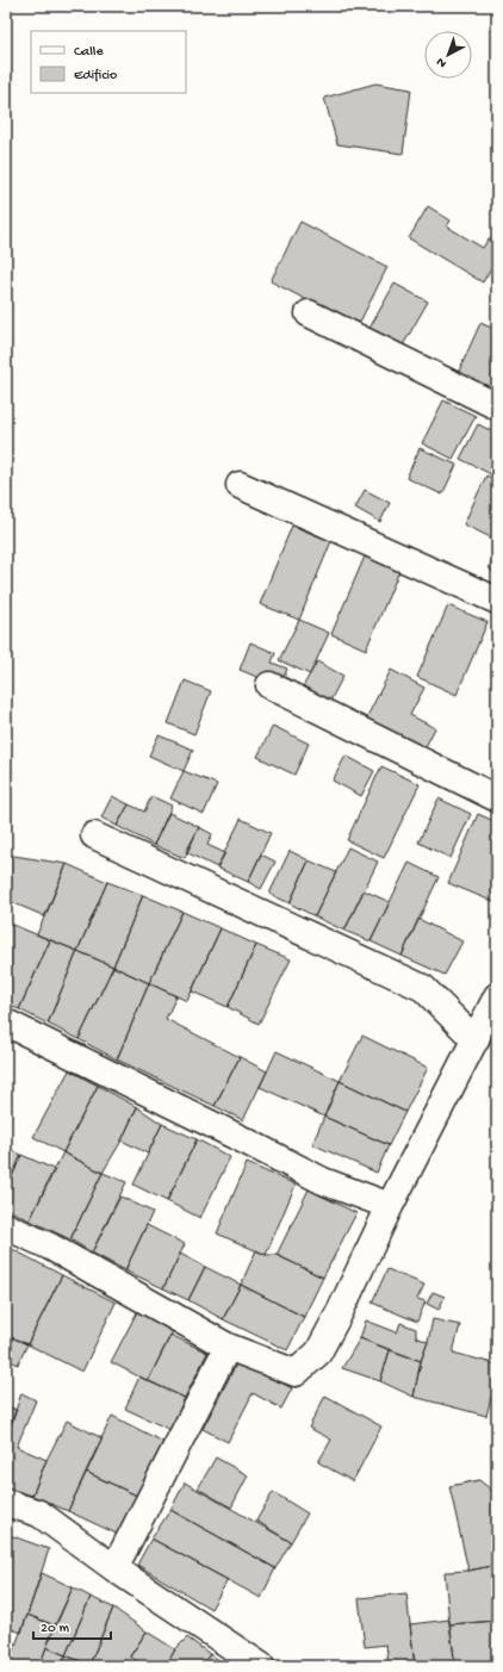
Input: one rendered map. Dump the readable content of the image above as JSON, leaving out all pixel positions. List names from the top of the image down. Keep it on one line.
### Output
{"legend":["Calle","Edificio"],"scale_bar":"20 m","north":"bottom left"}
